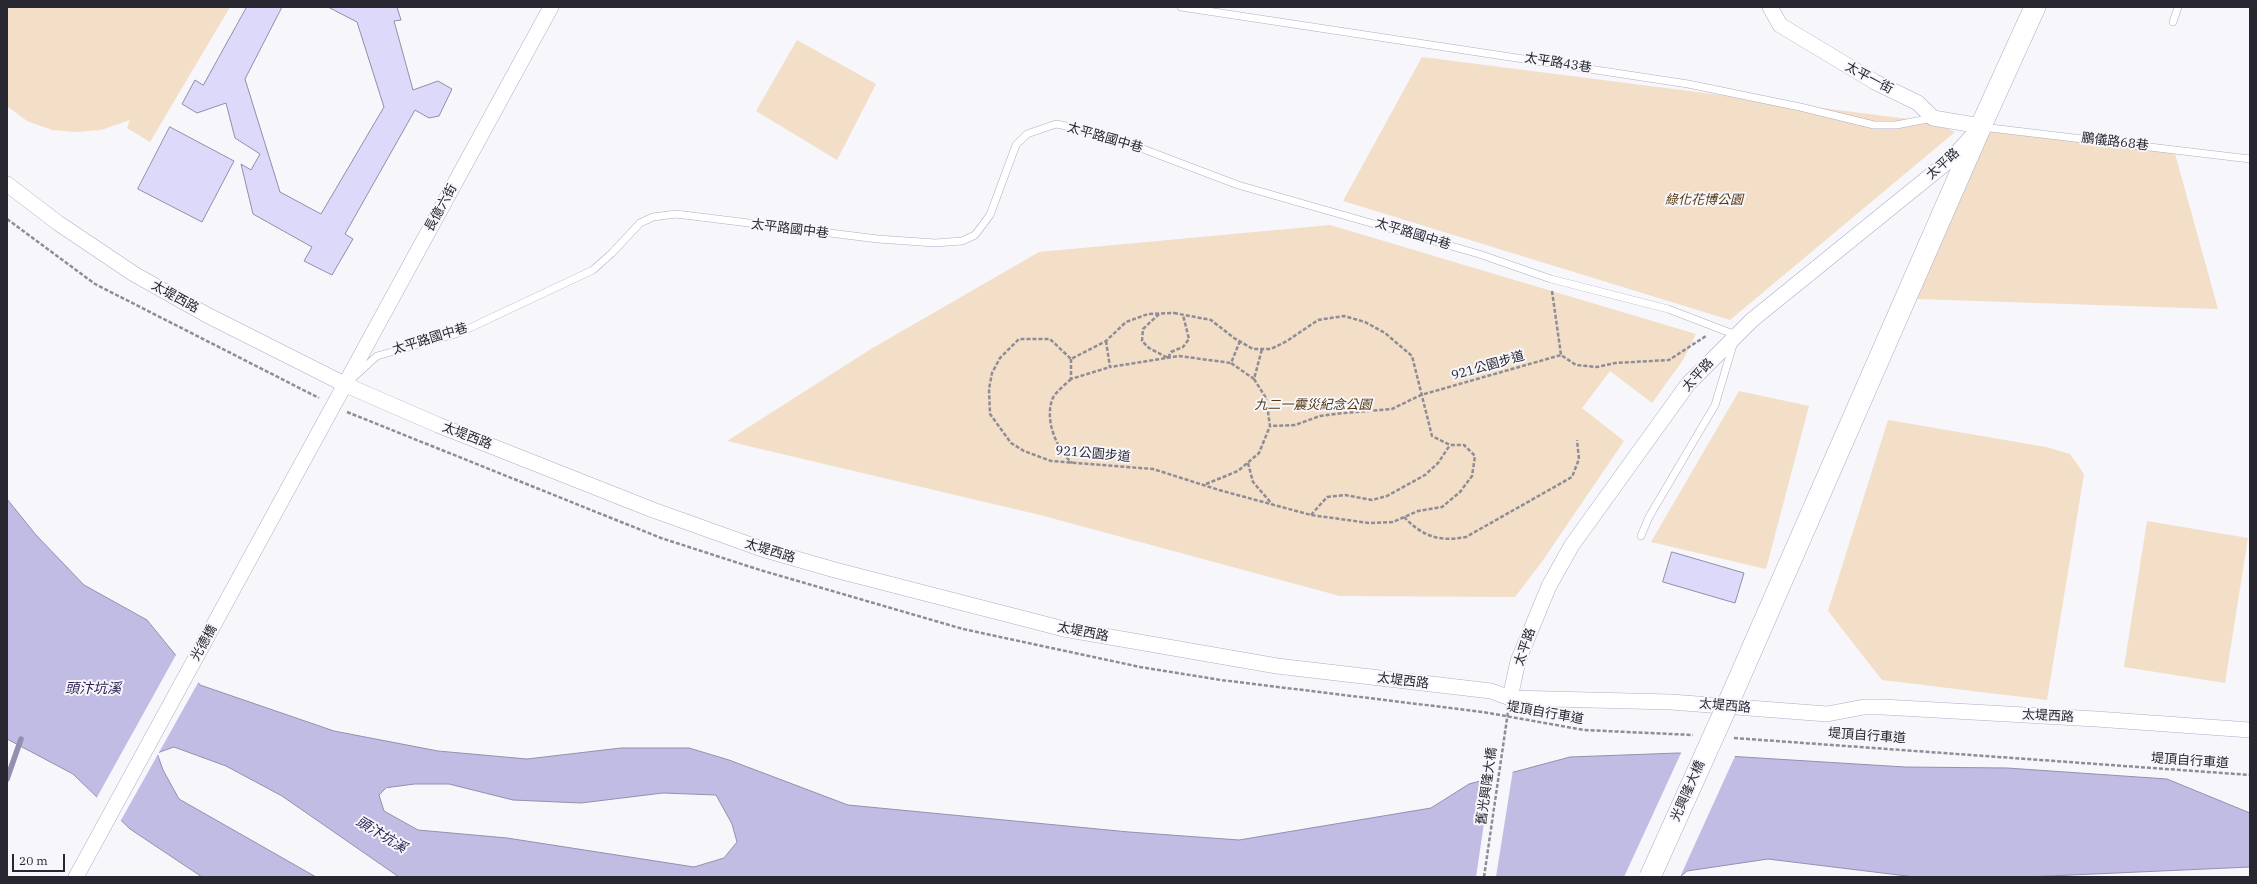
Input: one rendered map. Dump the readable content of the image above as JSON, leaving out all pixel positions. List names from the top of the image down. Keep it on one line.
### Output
{"streets":{"street":["太平一街","太平路","長億六街","太堤西路","光德橋","光興隆大橋"],"lane":["太平路43巷","太平路國中巷","鵬儀路68巷"],"path":["921公園步道","堤頂自行車道","舊光興隆大橋"]},"crossings":[["太平路43巷","太平一街"],["太平路國中巷","太平路"],["太平路國中巷","長億六街"],["太平路國中巷","太堤西路"],["鵬儀路68巷","太平路"],["太平路","太堤西路"],["太平路","舊光興隆大橋"],["太平路","光興隆大橋"],["長億六街","太堤西路"],["長億六街","光德橋"],["太堤西路","舊光興隆大橋"],["太堤西路","光興隆大橋"]],"water":["頭汴坑溪"],"parks":["綠化花博公園","九二一震災紀念公園"],"scale_bar":"20 m"}
